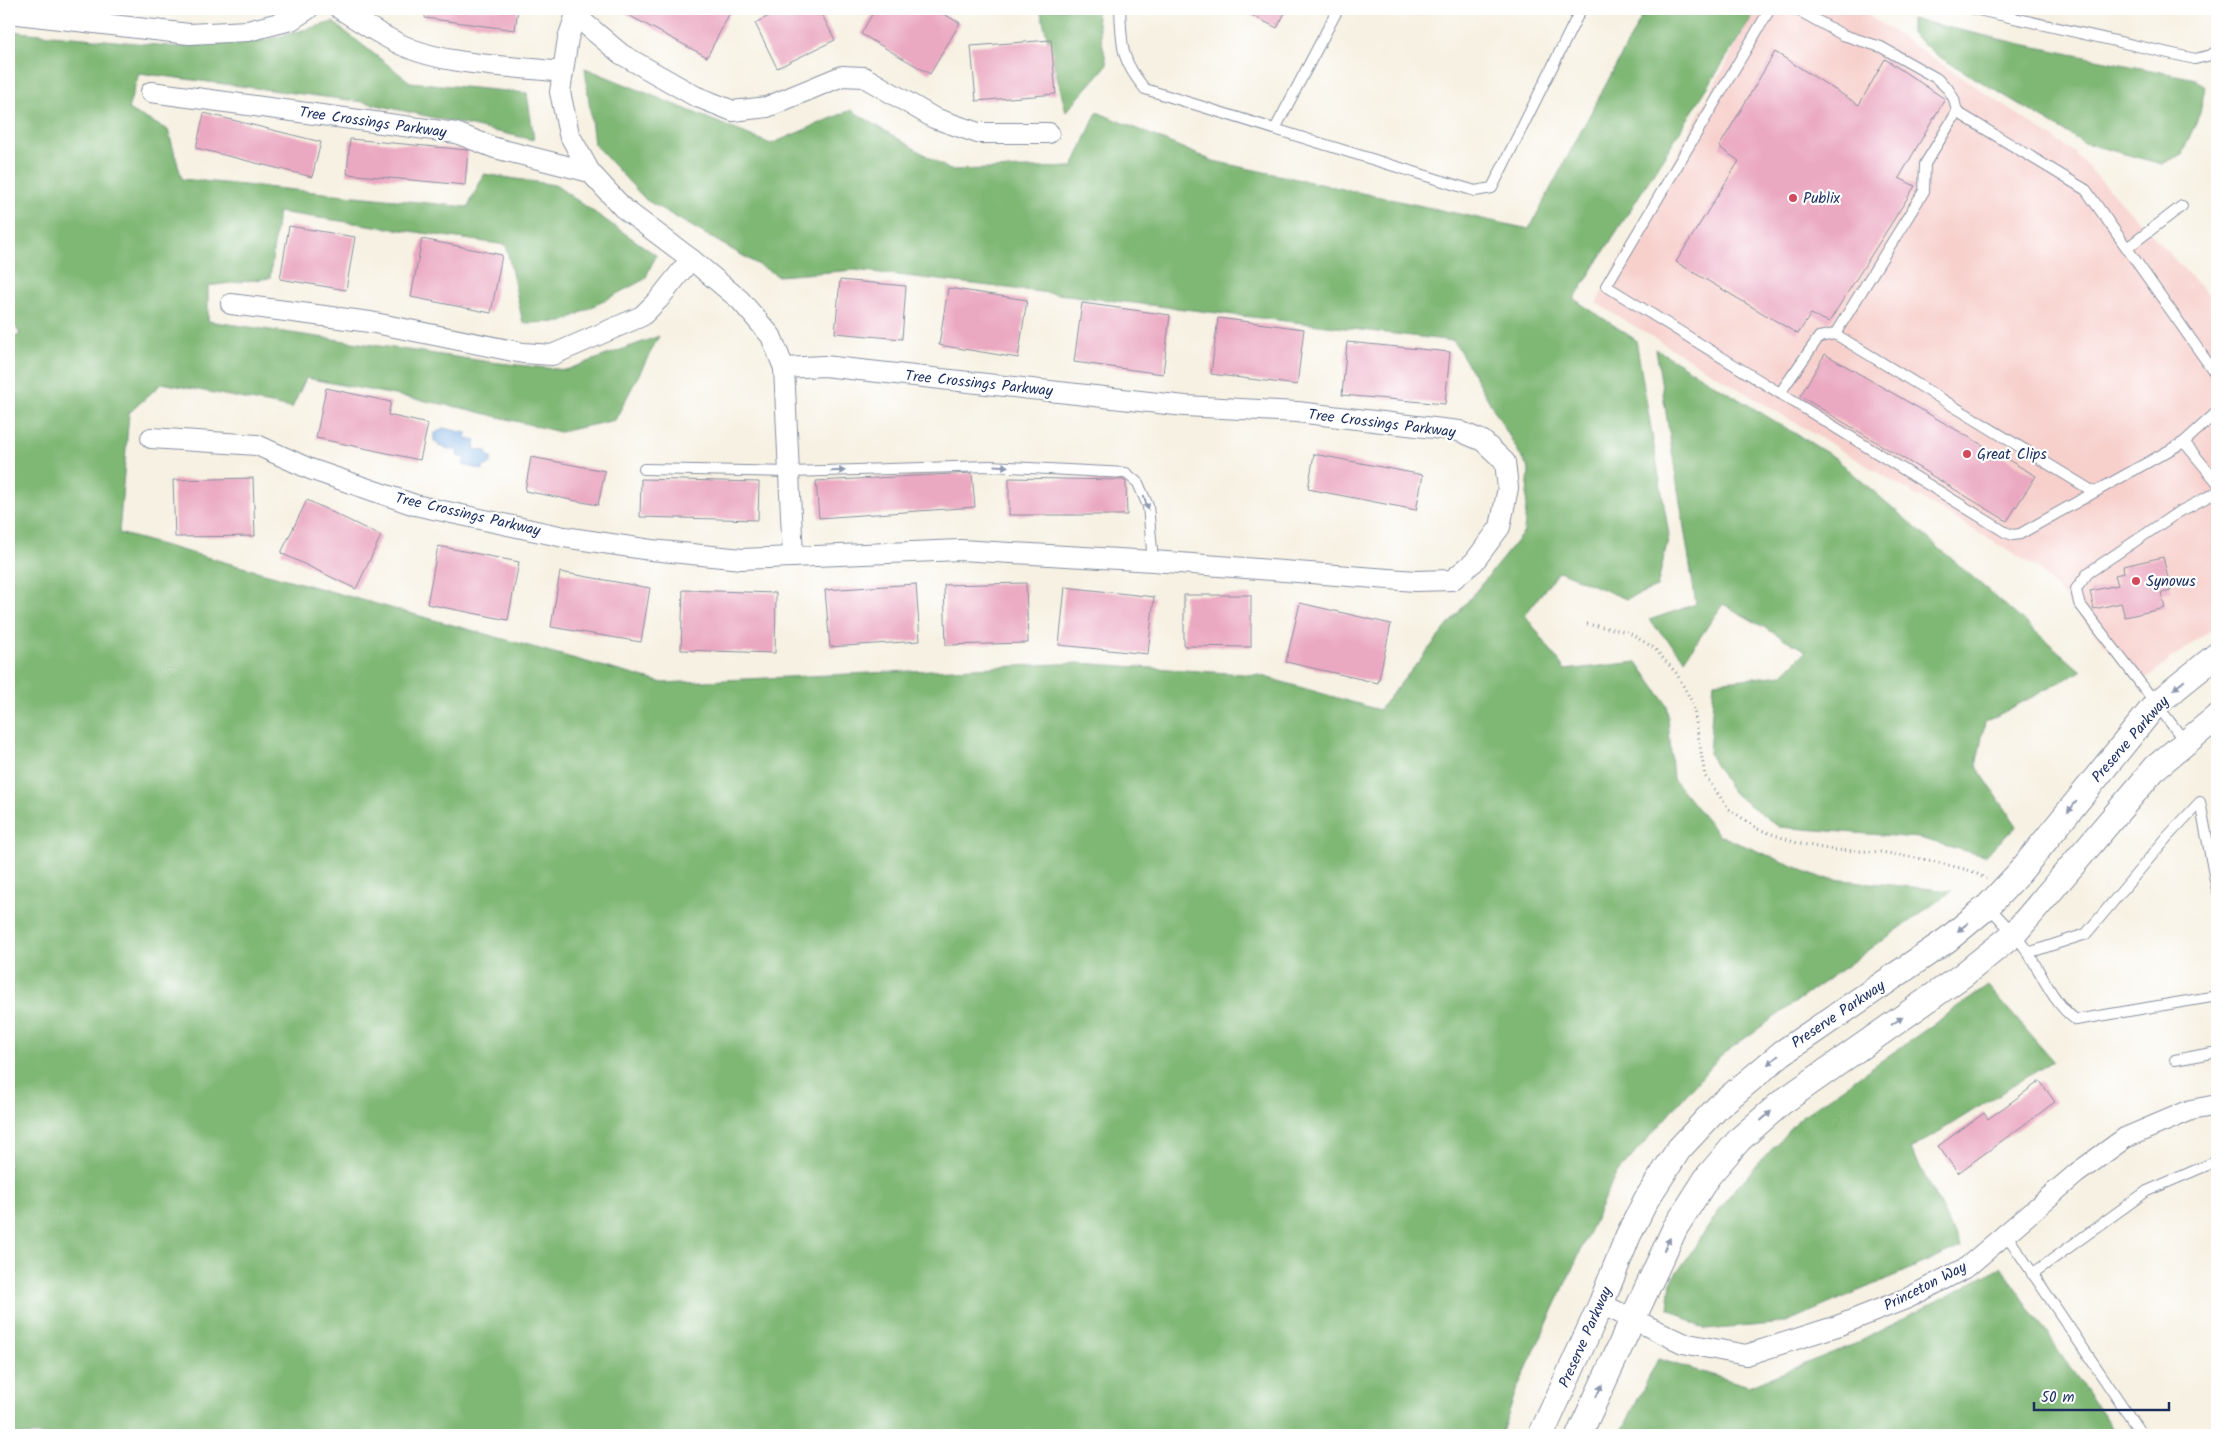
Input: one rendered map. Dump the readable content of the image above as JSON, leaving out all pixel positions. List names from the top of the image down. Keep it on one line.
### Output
{"streets":{"street":["Tree Crossings Parkway","Preserve Parkway","Princeton Way"]},"crossings":[["Preserve Parkway","Princeton Way"]],"places":["Publix","Great Clips","Synovus"],"scale_bar":"50 m"}
